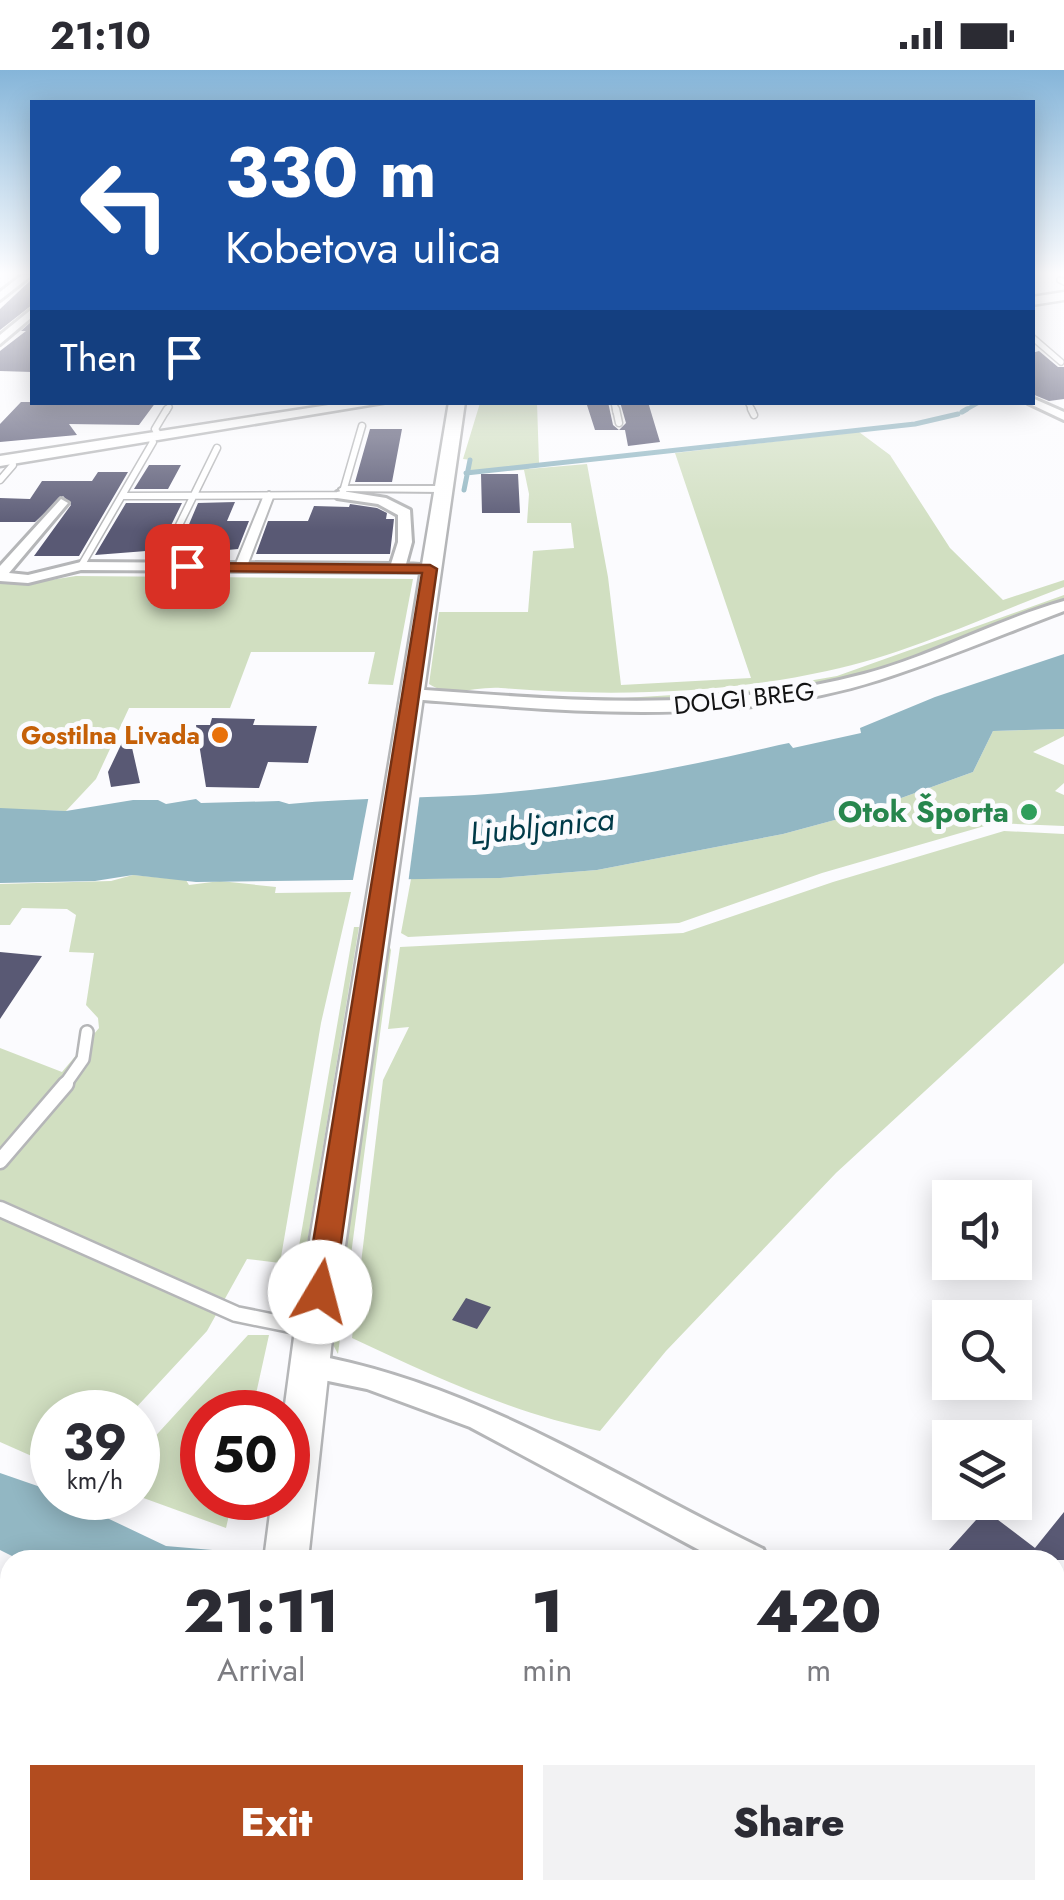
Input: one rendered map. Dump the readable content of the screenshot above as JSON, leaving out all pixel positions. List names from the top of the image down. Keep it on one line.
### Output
{"streets":{"street":["DOLGI BREG"]},"water":["Ljubljanica"],"places":["Gostilna Livada","Otok Športa"],"page":{"status":"21:10","turn":["330 m","Kobetova ulica"],"then":"Then","speed":"39 km/h","limit":"50","eta":["21:11","Arrival","1","min","420","m"],"buttons":["Exit","Share"]}}
